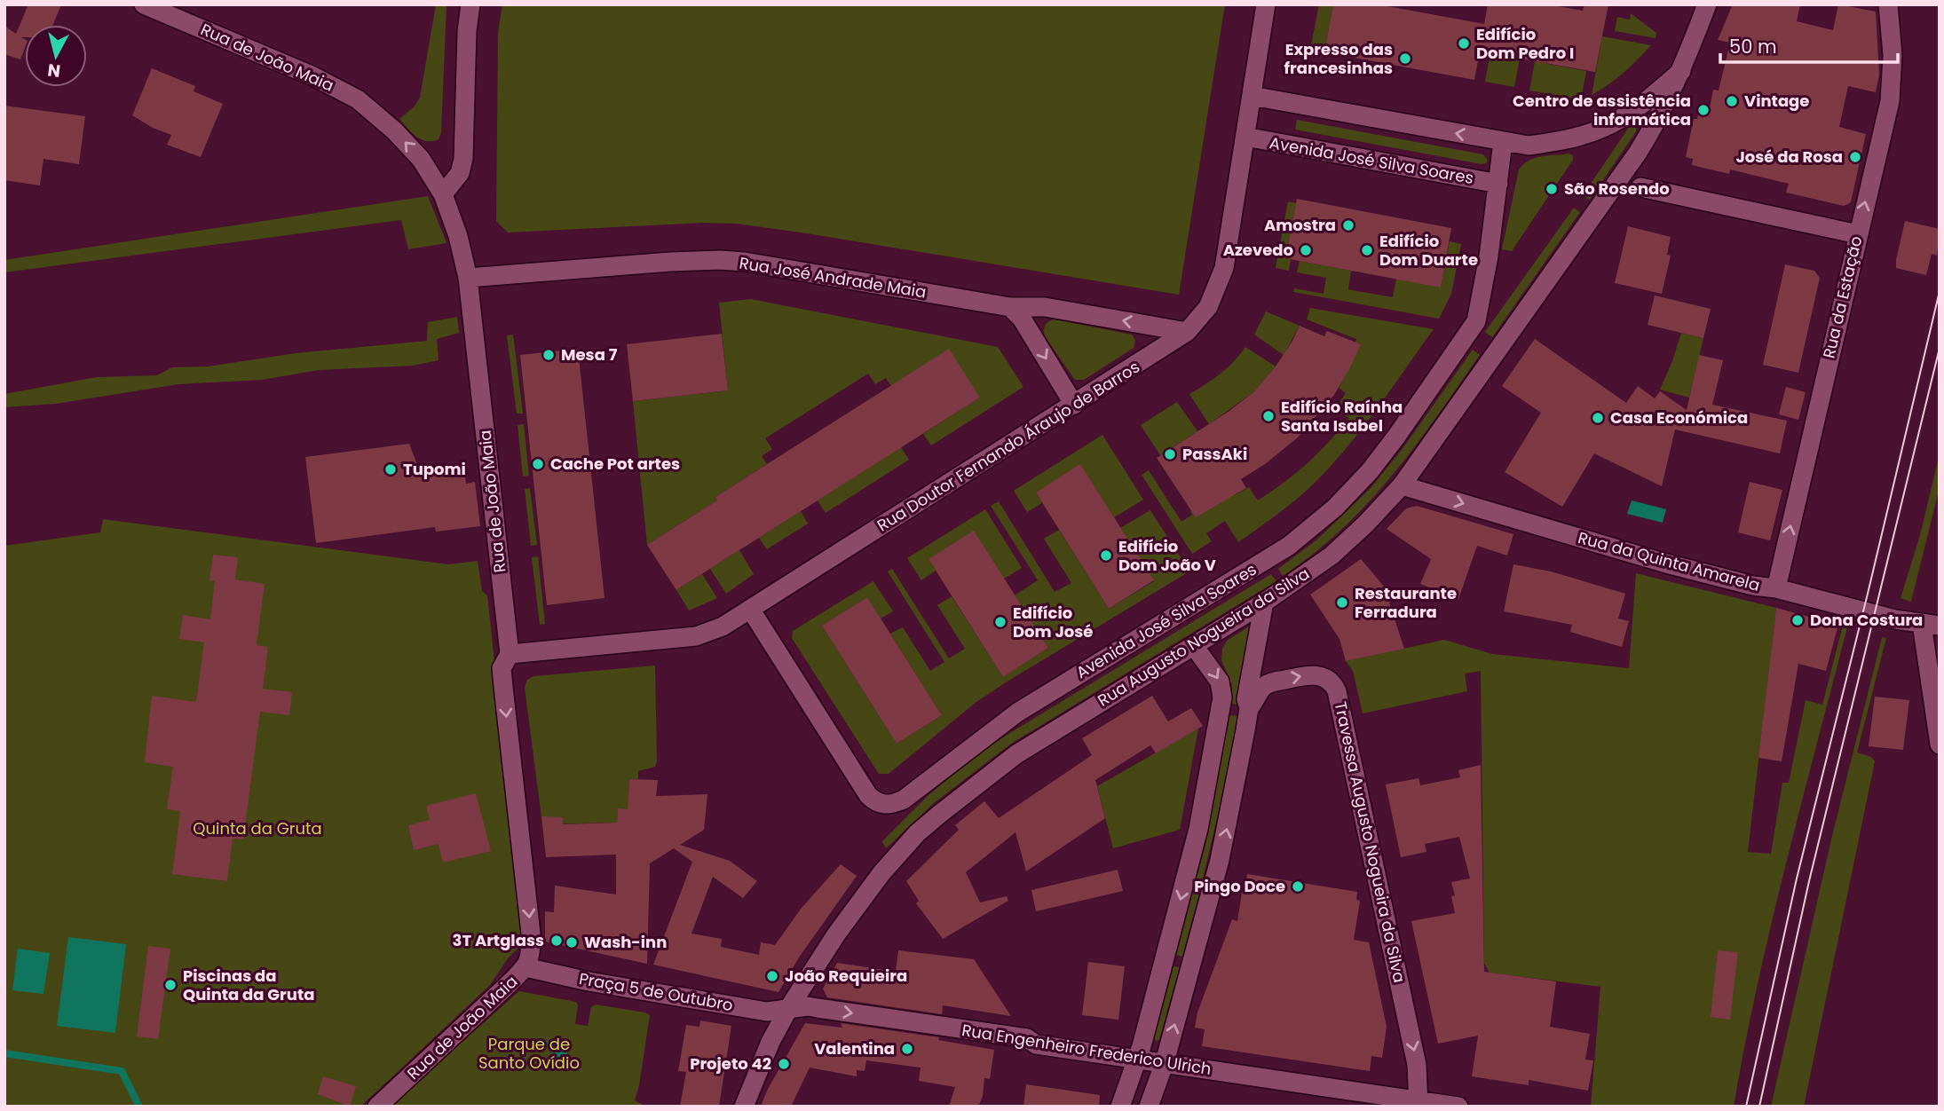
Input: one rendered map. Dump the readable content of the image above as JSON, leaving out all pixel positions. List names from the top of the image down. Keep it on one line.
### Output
{"streets":{"street":["Rua de João Maia","Avenida José Silva Soares","Rua José Andrade Maia","Rua da Estação","Rua Doutor Fernando Áraujo de Barros","Rua da Quinta Amarela","Rua Augusto Nogueira da Silva","Travessa Augusto Nogueira da Silva","Praça 5 de Outubro","Rua Engenheiro Frederico Ulrich"]},"crossings":[["Rua de João Maia","Rua José Andrade Maia"],["Rua de João Maia","Rua Doutor Fernando Áraujo de Barros"],["Rua de João Maia","Praça 5 de Outubro"],["Avenida José Silva Soares","Rua Doutor Fernando Áraujo de Barros"],["Rua José Andrade Maia","Rua Doutor Fernando Áraujo de Barros"],["Rua da Estação","Rua da Quinta Amarela"],["Rua da Quinta Amarela","Rua Augusto Nogueira da Silva"],["Rua Augusto Nogueira da Silva","Praça 5 de Outubro"],["Rua Augusto Nogueira da Silva","Rua Engenheiro Frederico Ulrich"],["Travessa Augusto Nogueira da Silva","Rua Engenheiro Frederico Ulrich"],["Praça 5 de Outubro","Rua Engenheiro Frederico Ulrich"]],"one_way":["Rua da Estação","Rua da Quinta Amarela","Travessa Augusto Nogueira da Silva","Rua Engenheiro Frederico Ulrich"],"parks":["Quinta da Gruta","Parque de Santo Ovídio"],"places":["Edifício Dom Pedro I","Expresso das francesinhas","Vintage","Centro de assistência informática","José da Rosa","São Rosendo","Amostra","Azevedo","Edifício Dom Duarte","Mesa 7","Edifício Raínha Santa Isabel","Casa Económica","PassAki","Cache Pot artes","Tupomi","Edifício Dom João V","Restaurante Ferradura","Dona Costura","Edifício Dom José","Pingo Doce","3T Artglass","Wash-inn","João Requieira","Piscinas da Quinta da Gruta","Valentina","Projeto 42"],"scale_bar":"50 m","north":"bottom"}
